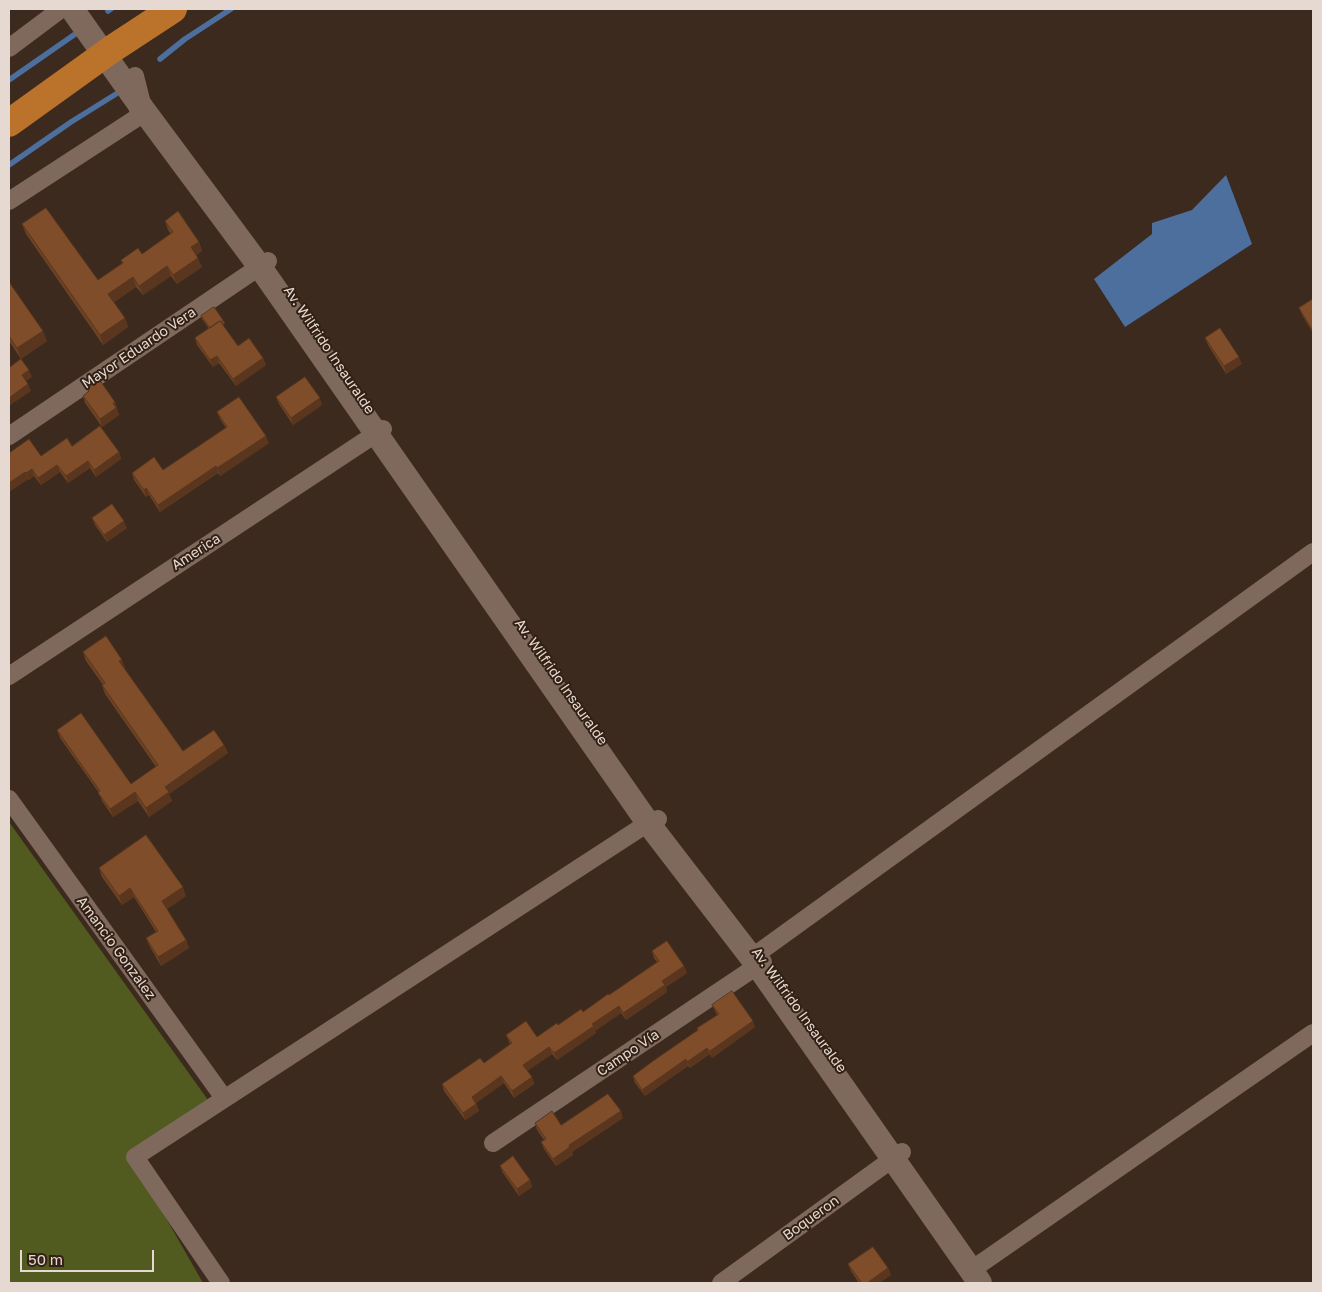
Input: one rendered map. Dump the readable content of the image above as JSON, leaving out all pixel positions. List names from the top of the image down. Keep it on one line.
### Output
{"streets":{"street":["Mayor Eduardo Vera","Av. Wilfrido Insauralde","America","Amancio Gonzalez","Campo Vía","Boqueron"]},"crossings":[["Mayor Eduardo Vera","Av. Wilfrido Insauralde"],["Av. Wilfrido Insauralde","America"],["Av. Wilfrido Insauralde","Campo Vía"],["Av. Wilfrido Insauralde","Boqueron"]],"scale_bar":"50 m"}
